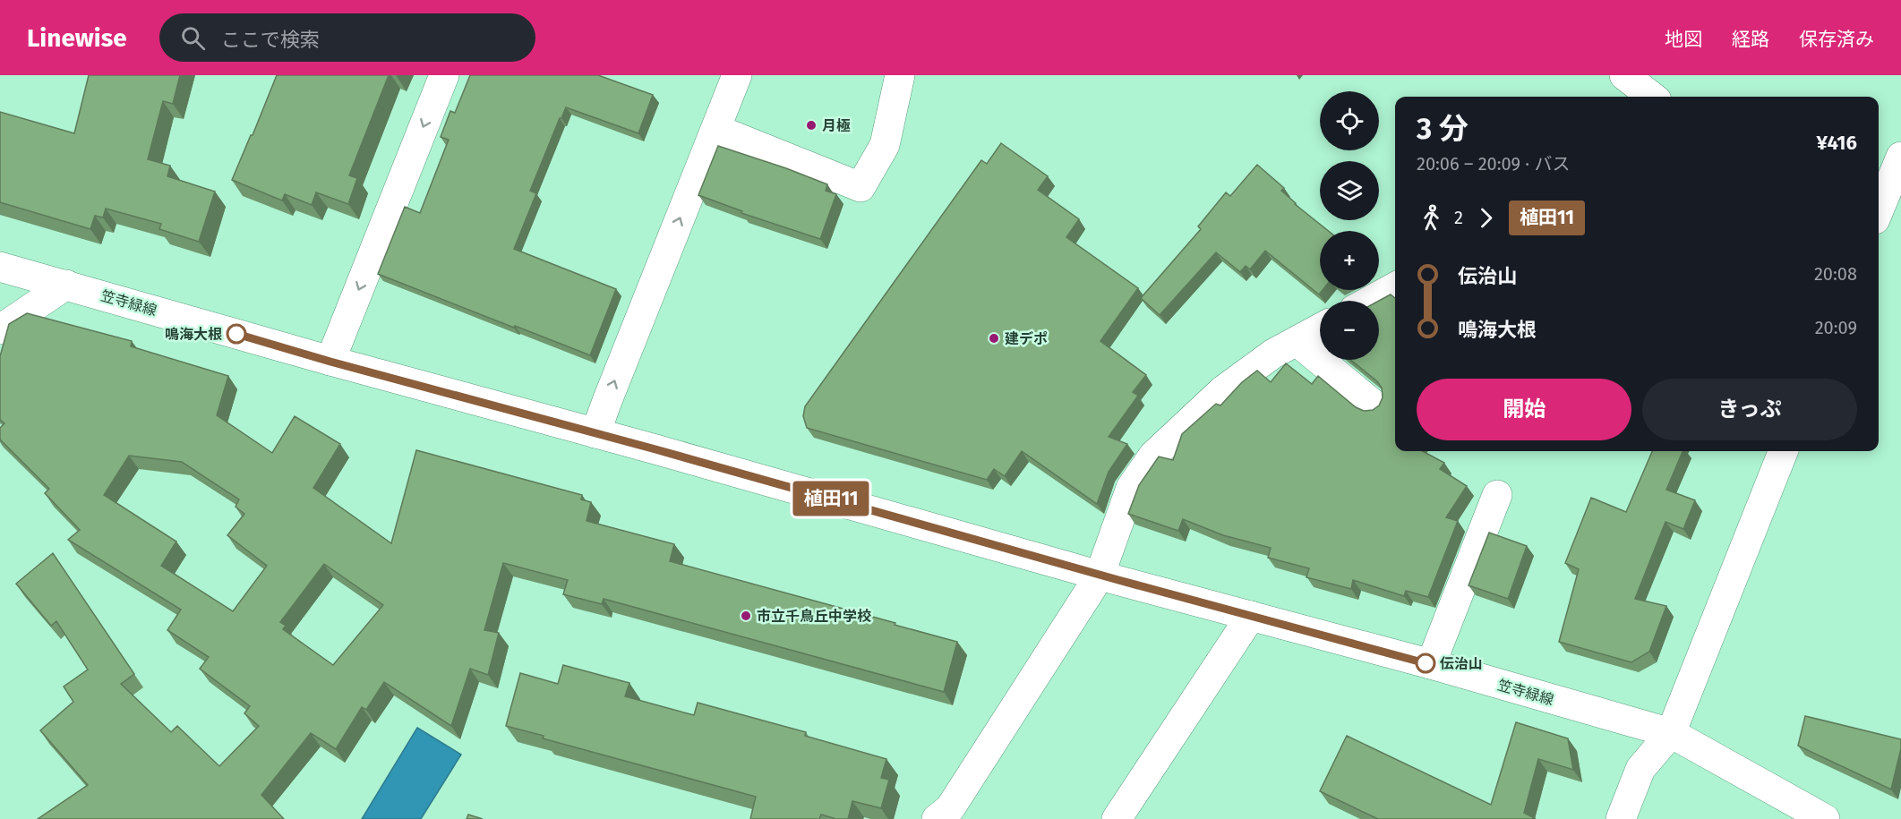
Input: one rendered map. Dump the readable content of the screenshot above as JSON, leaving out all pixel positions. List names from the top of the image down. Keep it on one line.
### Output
{"streets":{"street":["笠寺緑線"]},"places":["月極","鳴海大根","建デポ","市立千鳥丘中学校","伝治山"],"lines":["bus line 植田11"],"page":{"header":"Linewise","search":"ここで検索","nav":["地図","経路","保存済み"],"on_map":"植田11","map_buttons":["+","−"],"heading":["3 分","20:06 – 20:09 · バス","¥416"],"legs":["2","植田11"],"list":[{"name":"伝治山","value":"20:08"},{"name":"鳴海大根","value":"20:09"}],"buttons":["開始","きっぷ"]}}
